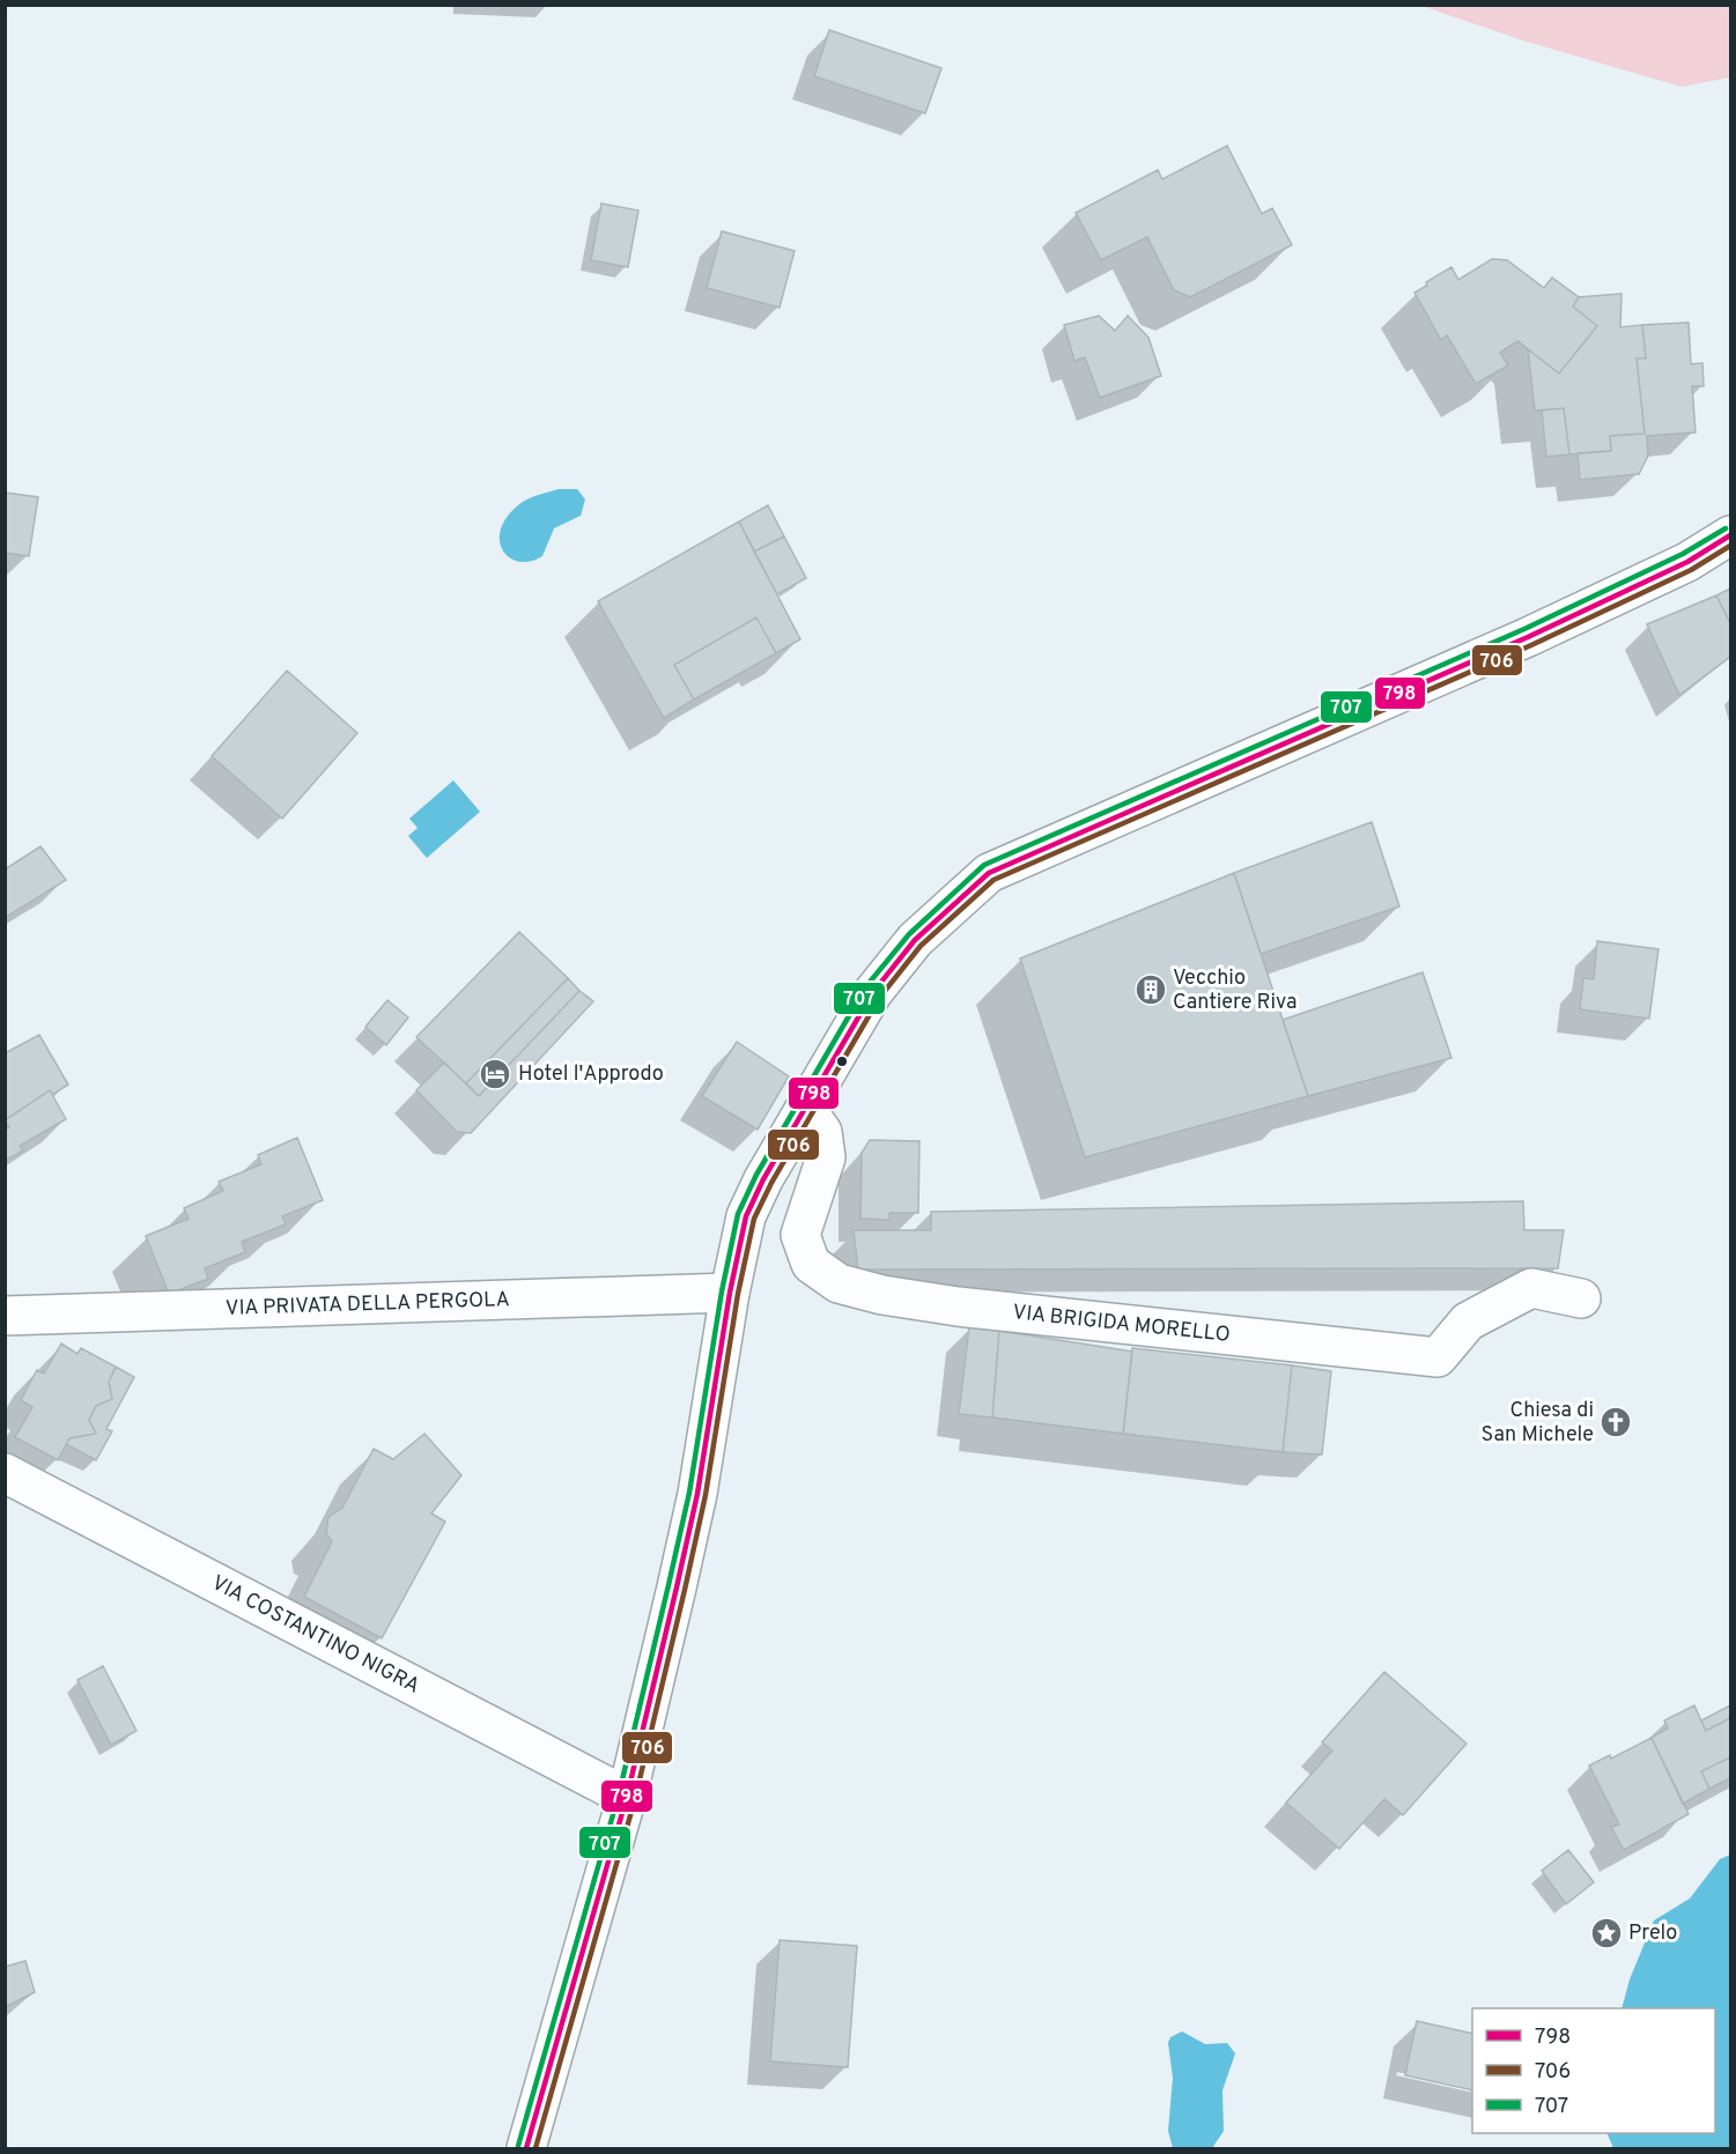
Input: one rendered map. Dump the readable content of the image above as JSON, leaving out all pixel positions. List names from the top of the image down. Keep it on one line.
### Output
{"streets":{"street":["VIA PRIVATA DELLA PERGOLA","VIA BRIGIDA MORELLO","VIA COSTANTINO NIGRA"]},"places":{"building":["Vecchio Cantiere Riva"],"hotel":["Hotel l'Approdo"],"church":["Chiesa di San Michele"],"place":["Prelo"]},"lines":["transit line 707","transit line 798","transit line 706"],"legend":["798","706","707"]}
